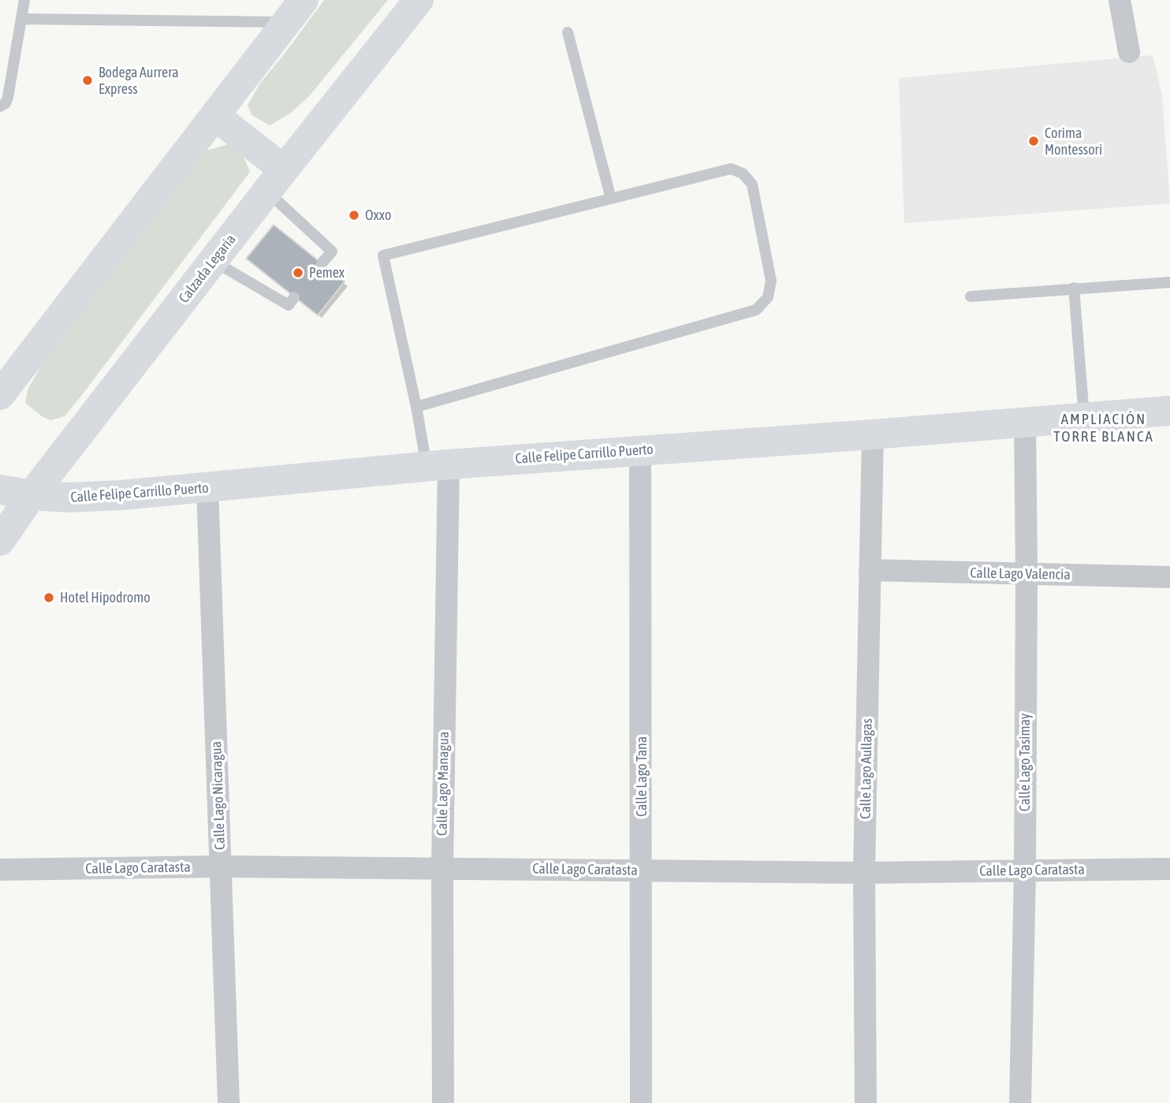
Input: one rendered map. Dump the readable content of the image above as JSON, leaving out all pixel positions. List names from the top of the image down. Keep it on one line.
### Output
{"streets":{"main road":["Calzada Legaria","Calle Felipe Carrillo Puerto"],"street":["Calle Lago Valencia","Calle Lago Tasimay","Calle Lago Aullagas","Calle Lago Tana","Calle Lago Managua","Calle Lago Nicaragua","Calle Lago Caratasta"]},"crossings":[["Calzada Legaria","Calle Felipe Carrillo Puerto"],["Calle Felipe Carrillo Puerto","Calle Lago Tasimay"],["Calle Felipe Carrillo Puerto","Calle Lago Aullagas"],["Calle Felipe Carrillo Puerto","Calle Lago Tana"],["Calle Felipe Carrillo Puerto","Calle Lago Managua"],["Calle Felipe Carrillo Puerto","Calle Lago Nicaragua"],["Calle Lago Valencia","Calle Lago Tasimay"],["Calle Lago Valencia","Calle Lago Aullagas"],["Calle Lago Tasimay","Calle Lago Caratasta"],["Calle Lago Aullagas","Calle Lago Caratasta"],["Calle Lago Tana","Calle Lago Caratasta"],["Calle Lago Managua","Calle Lago Caratasta"],["Calle Lago Nicaragua","Calle Lago Caratasta"]],"districts":["AMPLIACIÓN TORRE BLANCA"],"places":["Bodega Aurrera Express","Corima Montessori","Oxxo","Pemex","Hotel Hipodromo"]}
